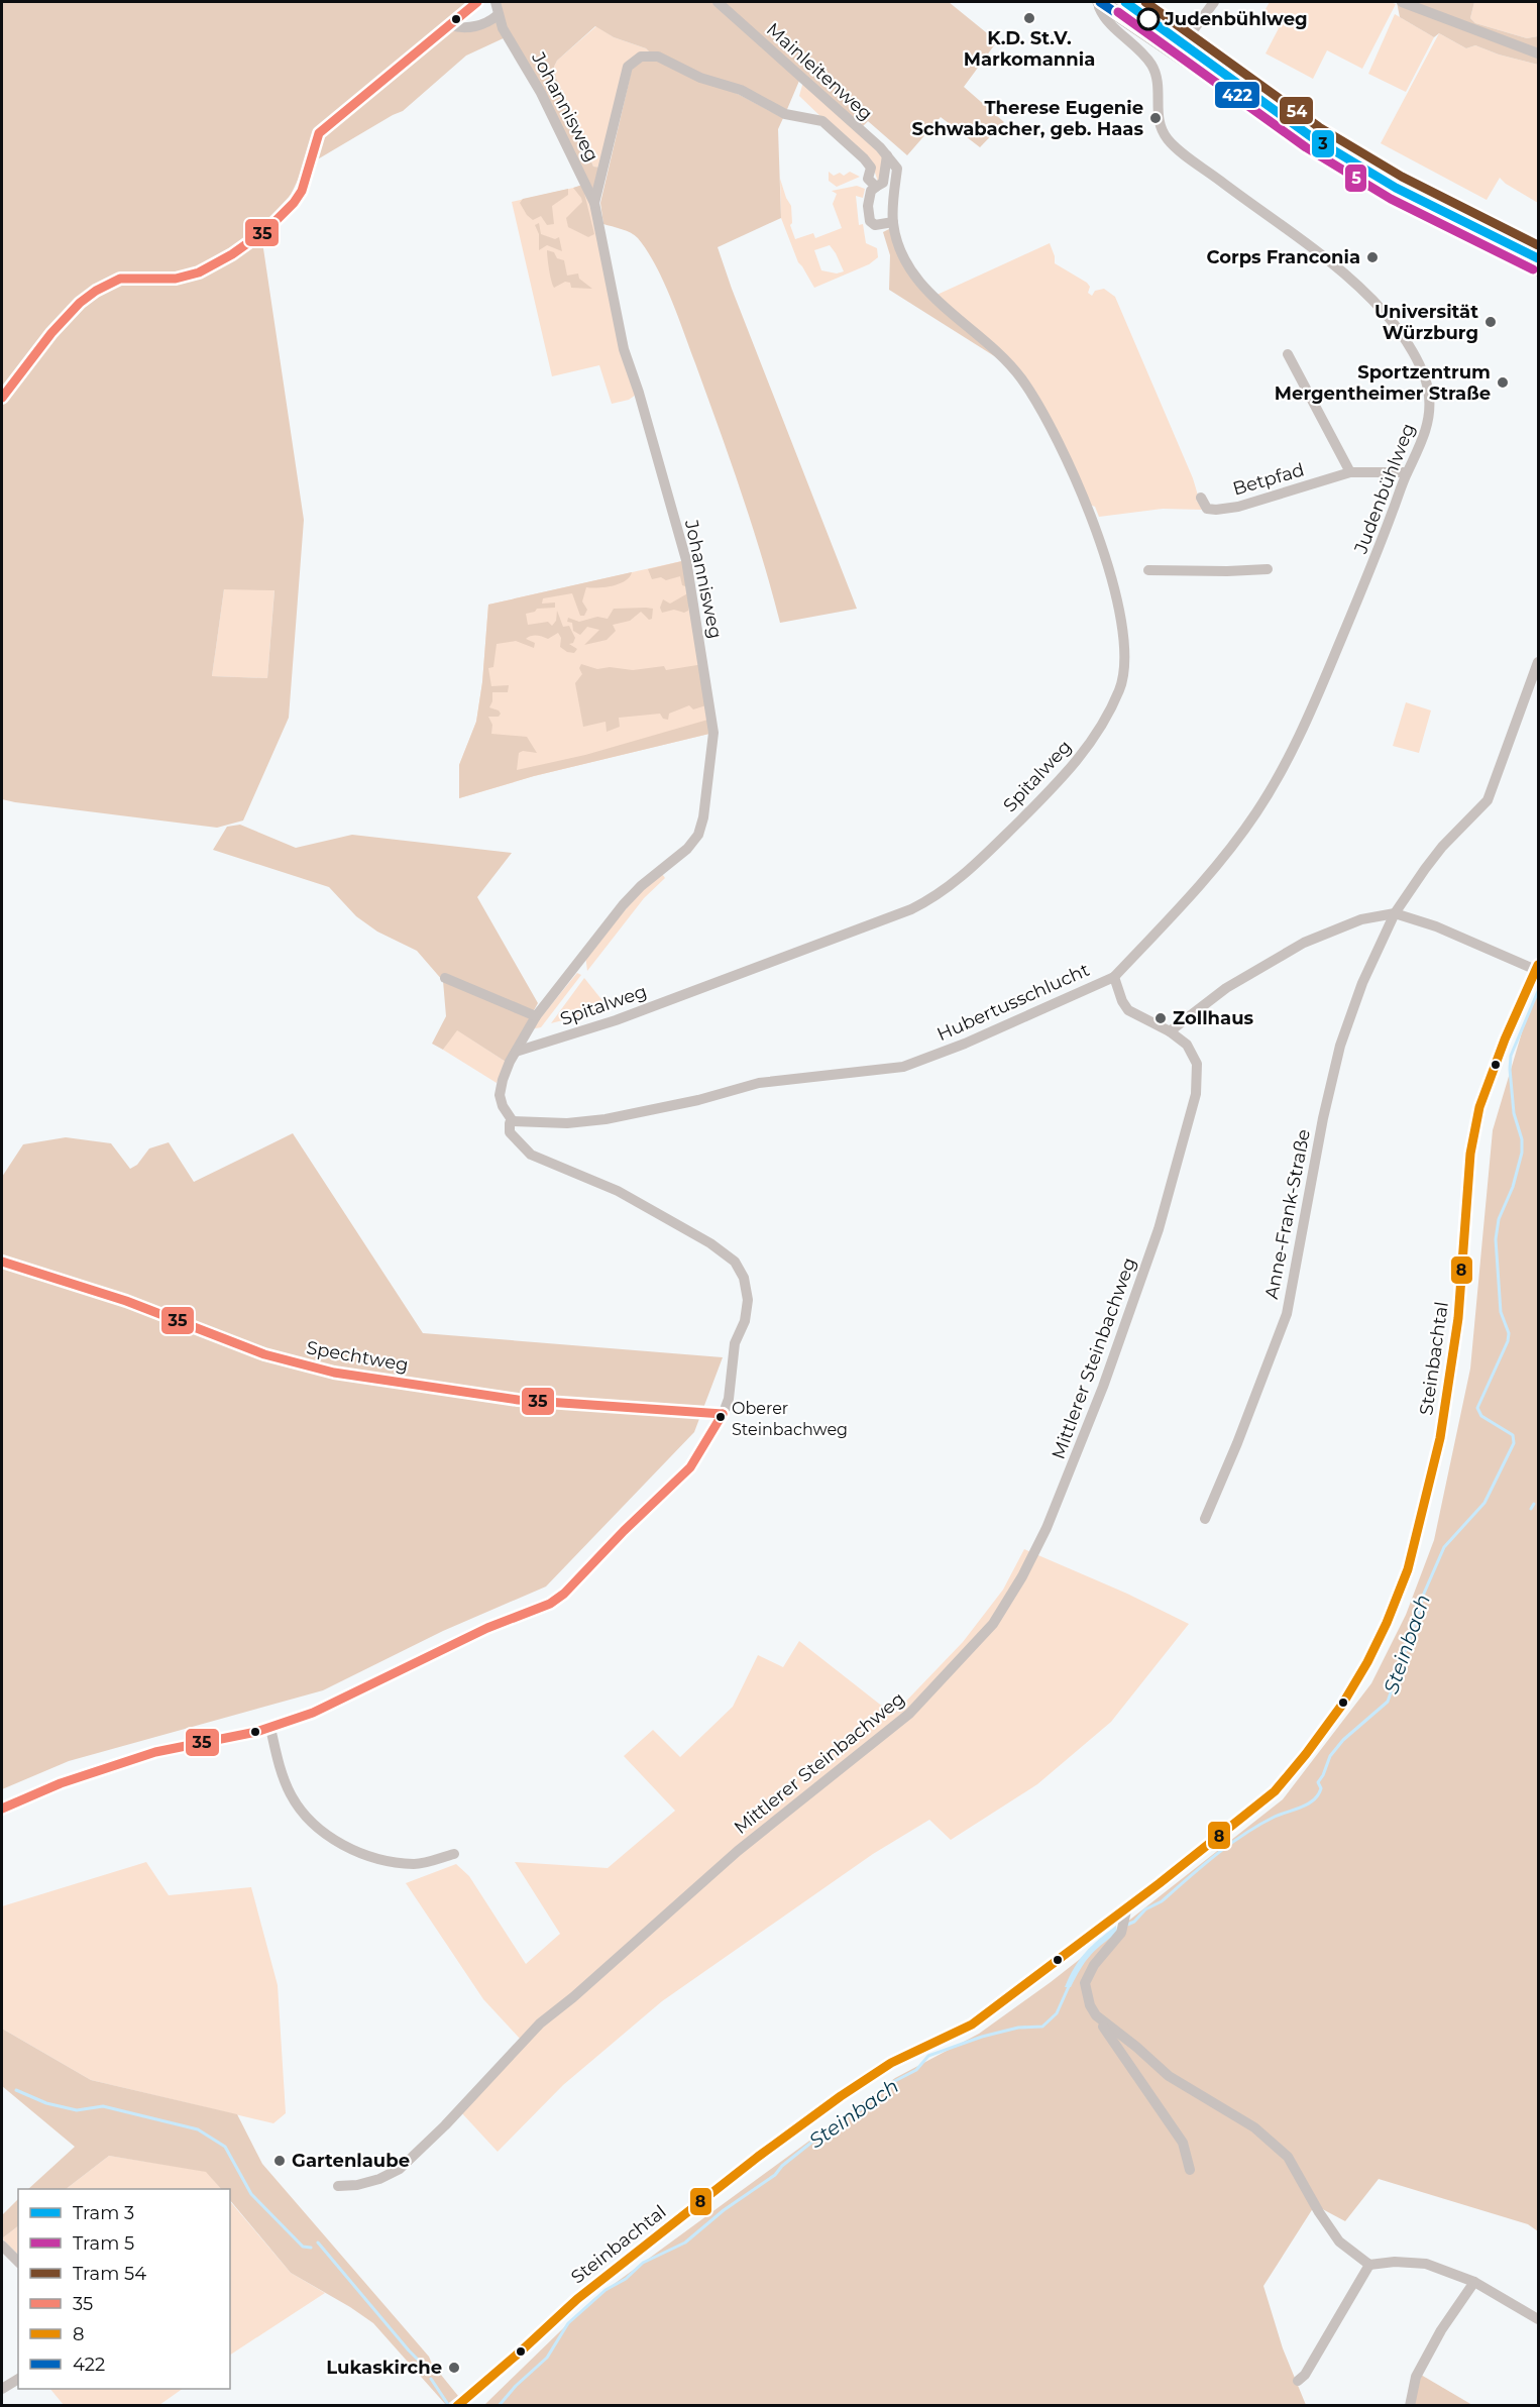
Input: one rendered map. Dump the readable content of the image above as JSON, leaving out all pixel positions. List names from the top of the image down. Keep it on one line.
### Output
{"streets":{"street":["Mainleitenweg","Johannisweg","Betpfad","Judenbühlweg","Spitalweg","Hubertusschlucht","Anne-Frank-Straße","Spechtweg","Mittlerer Steinbachweg","Steinbachtal"]},"crossings":[["Mainleitenweg","Spitalweg"],["Johannisweg","Spitalweg"],["Johannisweg","Hubertusschlucht"],["Betpfad","Judenbühlweg"],["Judenbühlweg","Hubertusschlucht"],["Hubertusschlucht","Mittlerer Steinbachweg"]],"water":["Steinbach"],"places":["K.D. St.V. Markomannia","Judenbühlweg","Therese Eugenie Schwabacher, geb. Haas","Corps Franconia","Universität Würzburg","Sportzentrum Mergentheimer Straße","Zollhaus","Oberer Steinbachweg","Gartenlaube","Lukaskirche"],"lines":["tram line 3","tram line 54","transit line 35","transit line 422","tram line 5","transit line 8"],"legend":["Tram 3","Tram 5","Tram 54","35","8","422"]}
